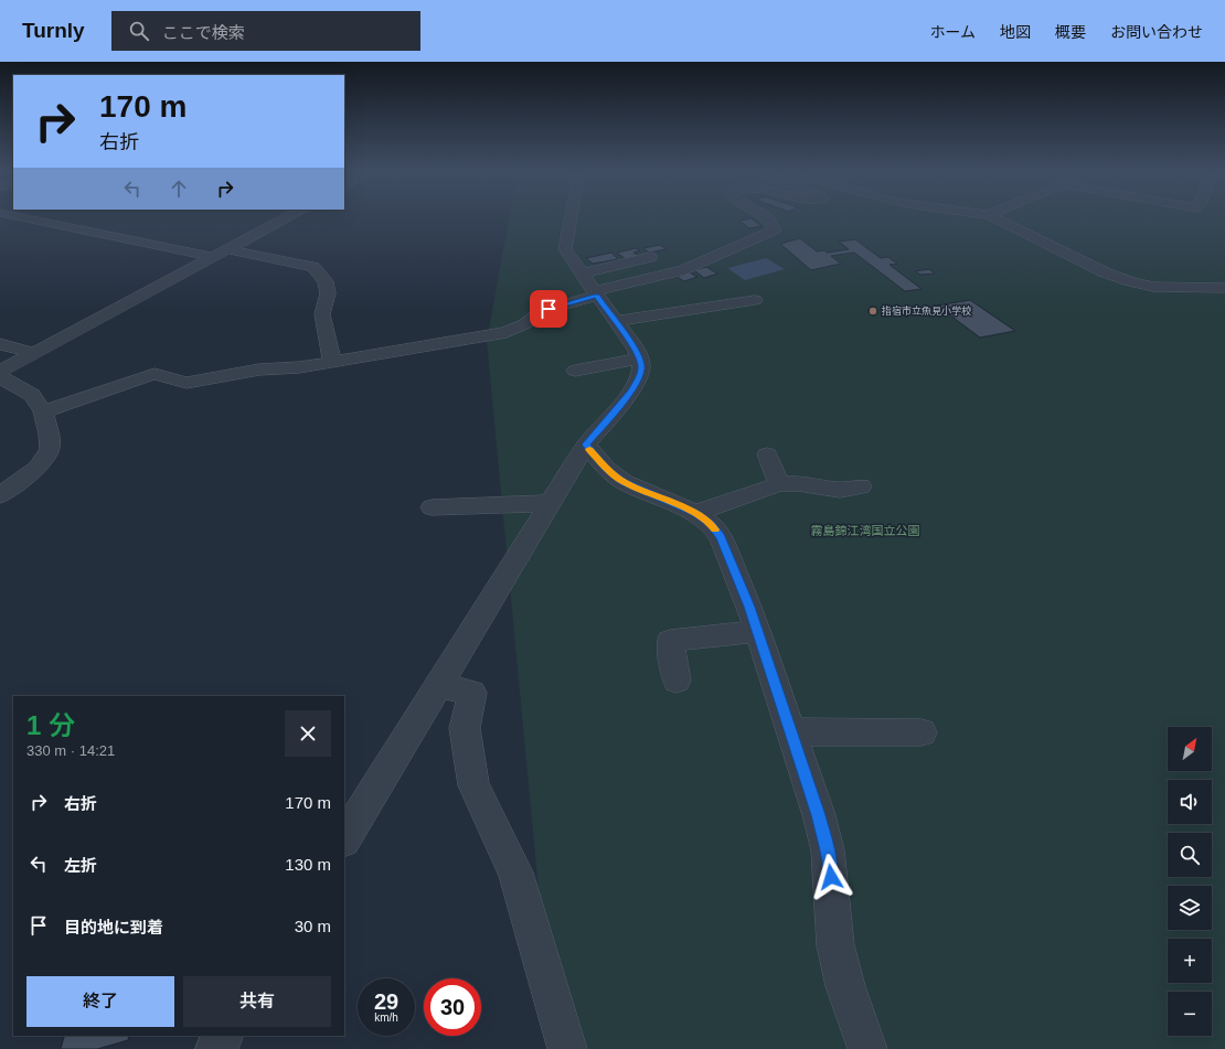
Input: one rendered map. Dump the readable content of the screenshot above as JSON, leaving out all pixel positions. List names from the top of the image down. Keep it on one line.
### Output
{"parks":["霧島錦江湾国立公園"],"places":["指宿市立魚見小学校"],"north":"top right","page":{"header":"Turnly","search":"ここで検索","nav":["ホーム","地図","概要","お問い合わせ"],"turn":["170 m","右折"],"heading":["1 分","330 m · 14:21"],"map_buttons":["+","−"],"list":[{"name":"右折","value":"170 m"},{"name":"左折","value":"130 m"},{"name":"目的地に到着","value":"30 m"}],"buttons":["終了","共有"],"speed":"29 km/h","limit":"30"}}
